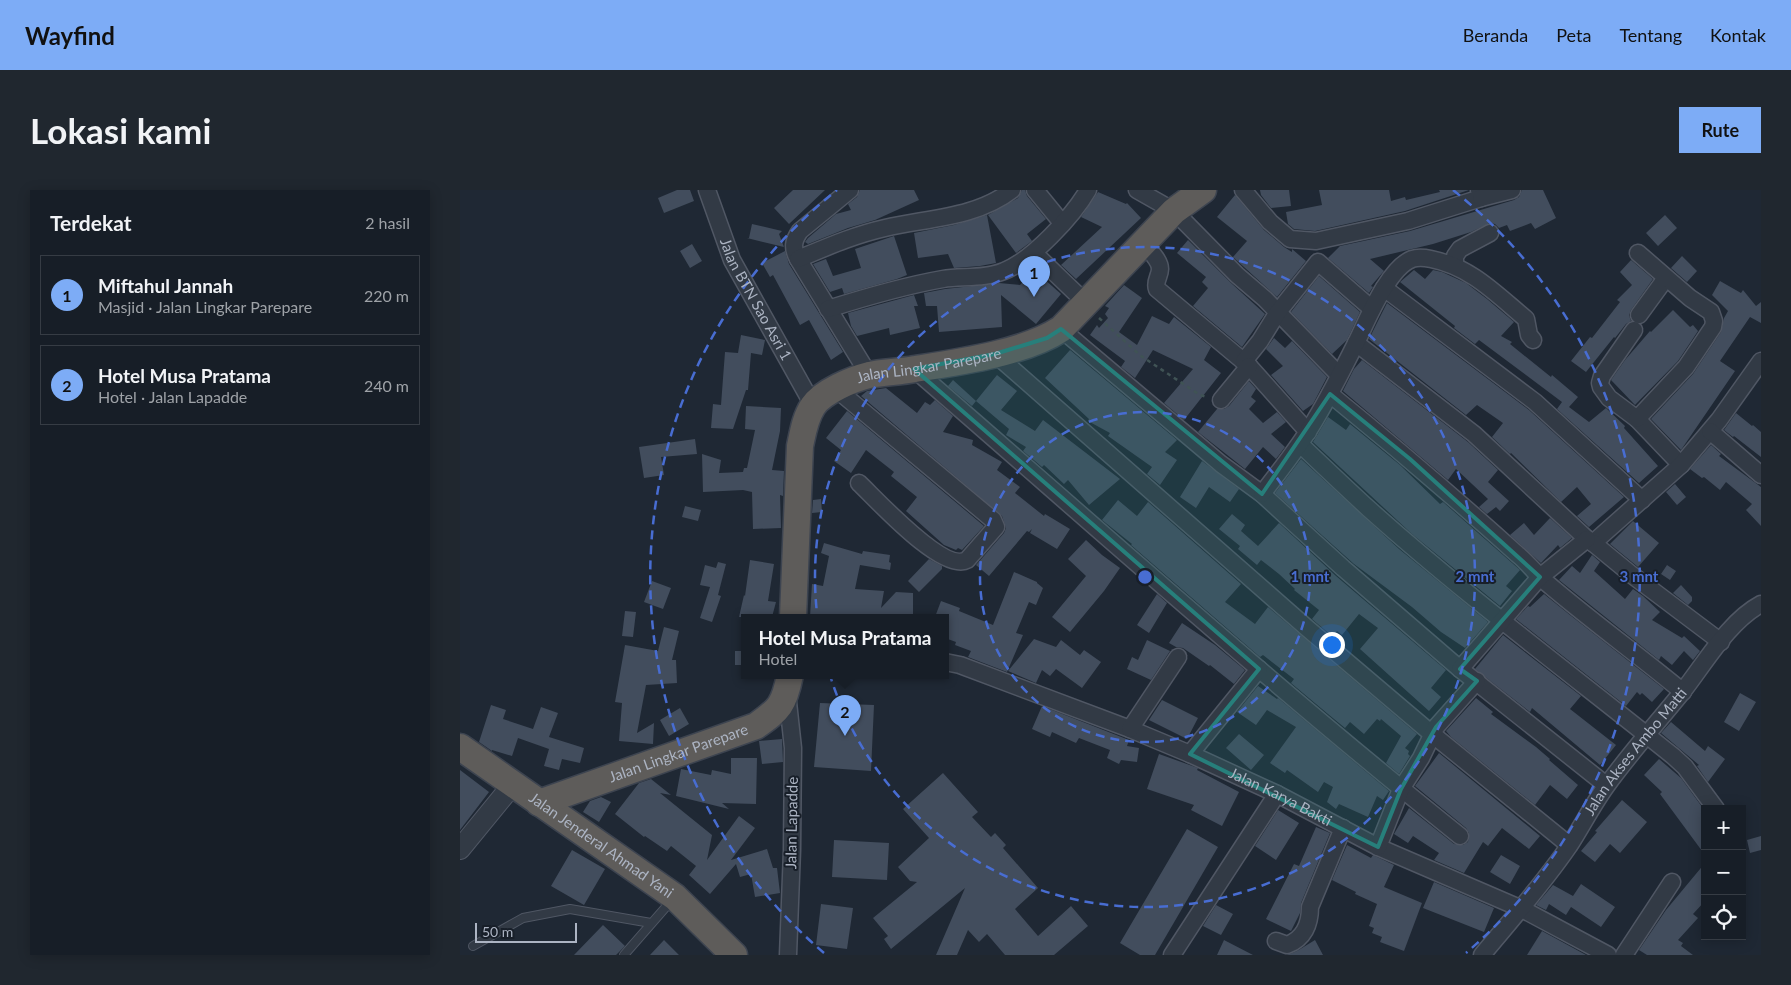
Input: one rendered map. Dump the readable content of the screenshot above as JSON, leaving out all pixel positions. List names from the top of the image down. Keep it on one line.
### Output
{"streets":{"highway":["Jalan Lingkar Parepare","Jalan Jenderal Ahmad Yani"],"street":["Jalan BTN Sao Asri 1","Jalan Akses Ambo Matti","Jalan Karya Bakti","Jalan Lapadde"]},"crossings":[["Jalan BTN Sao Asri 1","Jalan Lingkar Parepare"],["Jalan Lingkar Parepare","Jalan Lapadde"],["Jalan Lingkar Parepare","Jalan Jenderal Ahmad Yani"],["Jalan Akses Ambo Matti","Jalan Karya Bakti"]],"scale_bar":"50 m","page":{"header":"Wayfind","nav":["Beranda","Peta","Tentang","Kontak"],"buttons":"Rute","title":"Lokasi kami","heading":["Terdekat","2 hasil"],"list":[{"mark":"1","name":"Miftahul Jannah","note":"Masjid · Jalan Lingkar Parepare","value":"220 m"},{"mark":"2","name":"Hotel Musa Pratama","note":"Hotel · Jalan Lapadde","value":"240 m"}],"pins":["1","2"],"popup":["Hotel Musa Pratama","Hotel"],"map_buttons":["+","−"],"scale":"50 m"},"rings":["1 mnt","2 mnt","3 mnt"]}
